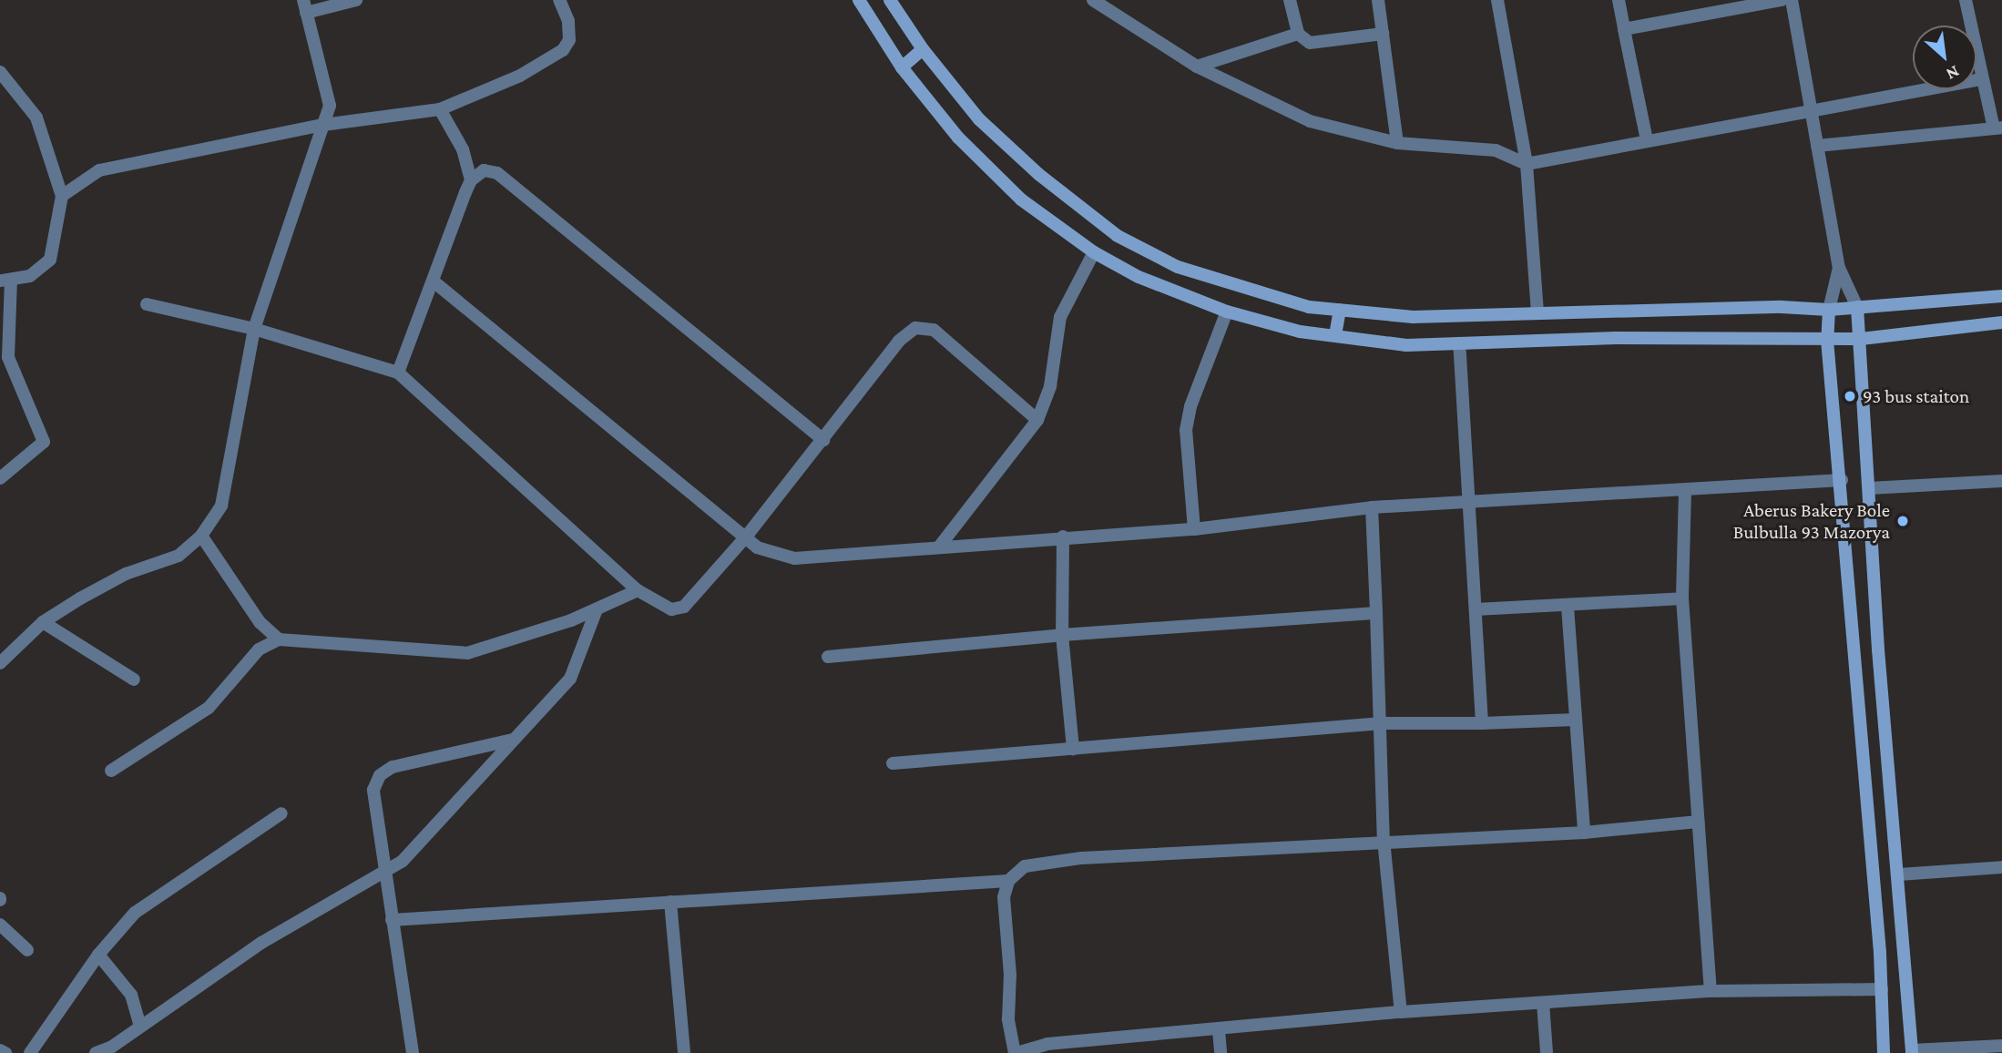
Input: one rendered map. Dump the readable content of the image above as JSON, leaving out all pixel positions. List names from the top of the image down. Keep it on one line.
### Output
{"places":["93 bus staiton","Aberus Bakery Bole Bulbulla 93 Mazorya"],"north":"bottom right"}
